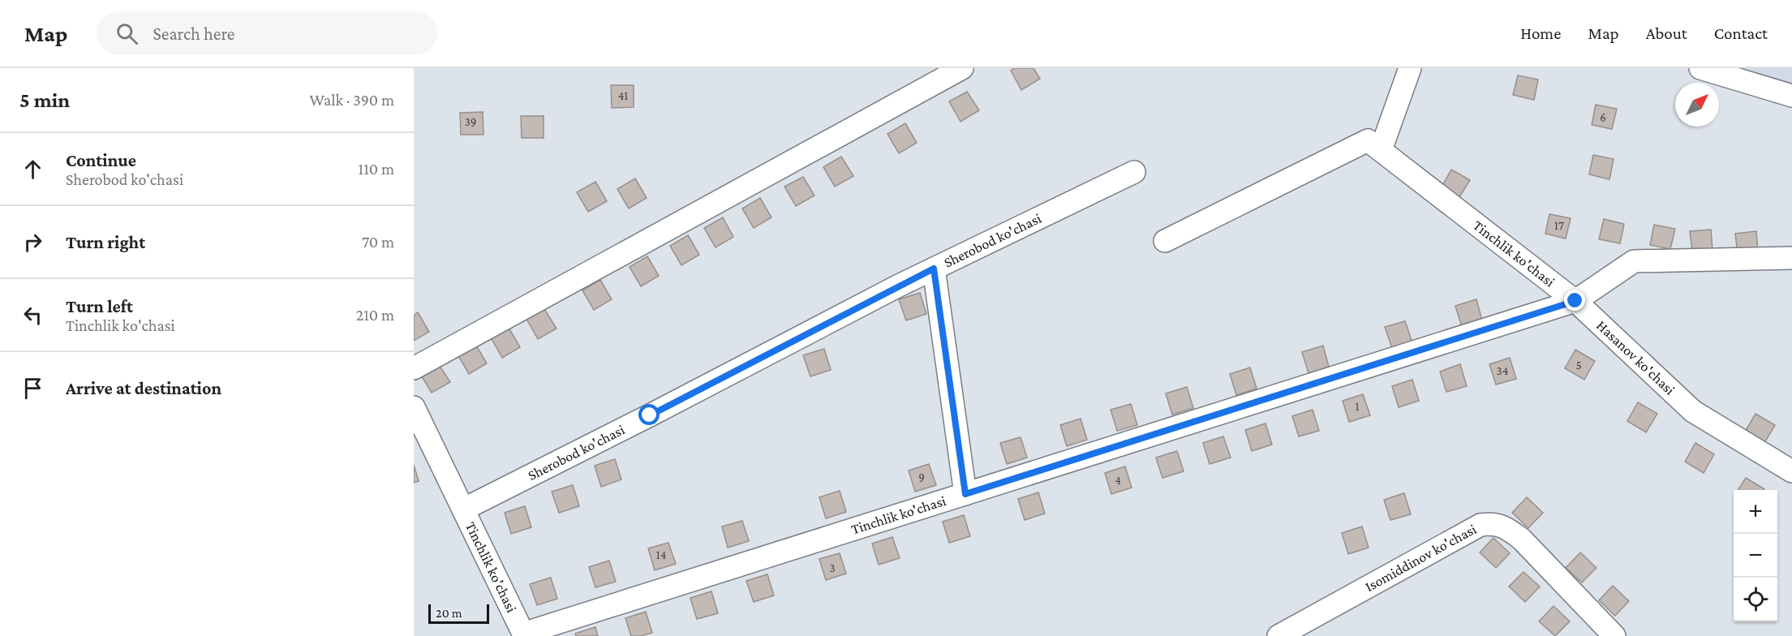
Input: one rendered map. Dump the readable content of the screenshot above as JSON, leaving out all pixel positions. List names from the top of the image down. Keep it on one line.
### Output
{"streets":{"street":["Sherobod ko'chasi","Tinchlik ko'chasi","Hasanov ko'chasi","Isomiddinov ko'chasi"]},"crossings":[["Sherobod ko'chasi","Tinchlik ko'chasi"],["Tinchlik ko'chasi","Hasanov ko'chasi"]],"house_numbers":["41","6","39","17","5","34","1","9","4","14","3"],"scale_bar":"20 m","north":"top right","page":{"header":"Map","search":"Search here","nav":["Home","Map","About","Contact"],"heading":["5 min","Walk · 390 m"],"list":[["Continue","Sherobod ko'chasi","110 m"],["Turn right","70 m"],["Turn left","Tinchlik ko'chasi","210 m"],"Arrive at destination"],"map_buttons":["+","−"],"scale":"20 m"}}
